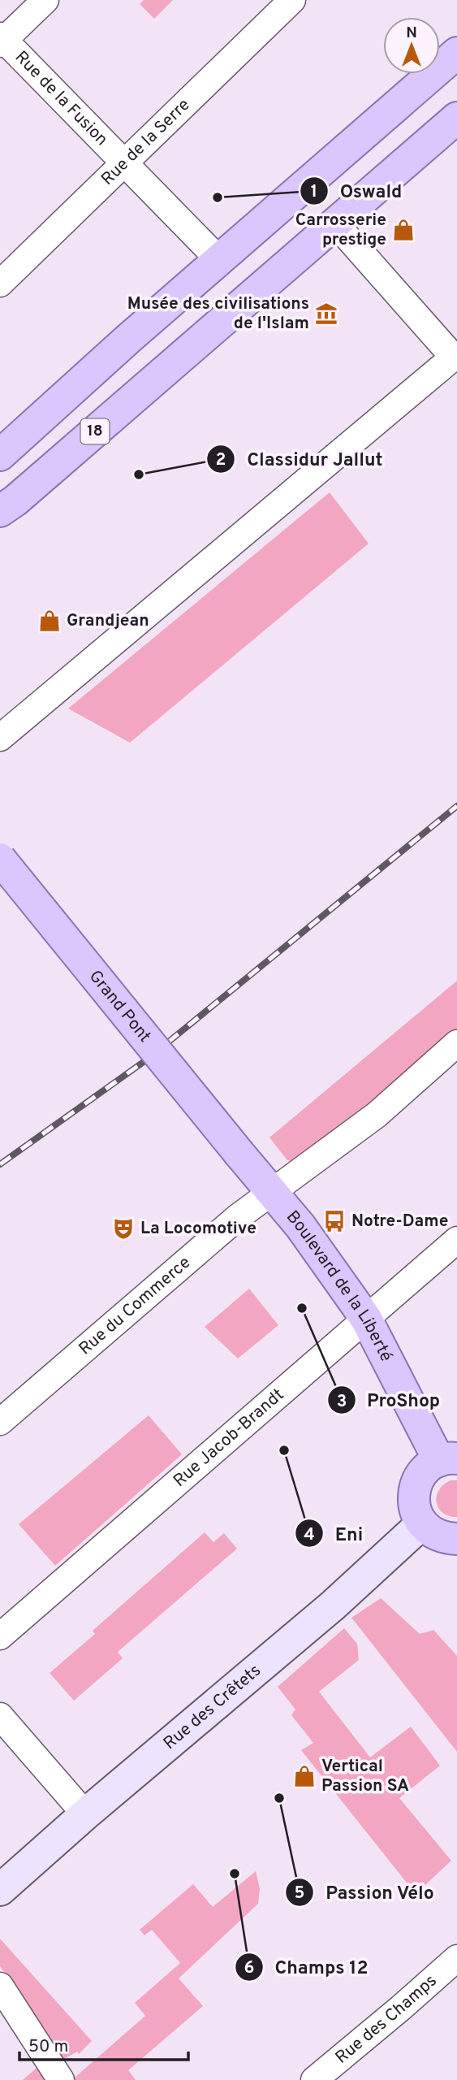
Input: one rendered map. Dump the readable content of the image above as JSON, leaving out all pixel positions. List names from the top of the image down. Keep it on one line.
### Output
{"streets":{"main road":["18","Grand Pont","Boulevard de la Liberté","Rue des Crêtets"],"street":["Rue de la Fusion","Rue de la Serre","Rue du Commerce","Rue Jacob-Brandt","Rue des Champs"]},"crossings":[["Rue de la Fusion","Rue de la Serre"],["Grand Pont","Boulevard de la Liberté"],["Boulevard de la Liberté","Rue du Commerce"],["Boulevard de la Liberté","Rue Jacob-Brandt"]],"places":{"other":["Oswald","Classidur Jallut","ProShop","Eni","Passion Vélo","Champs 12"],"shop":["Carrosserie prestige","Grandjean","Vertical Passion SA"],"museum":["Musée des civilisations de l'Islam"],"bus stop":["Notre-Dame"],"theatre":["La Locomotive"]},"scale_bar":"50 m","north":"top"}
